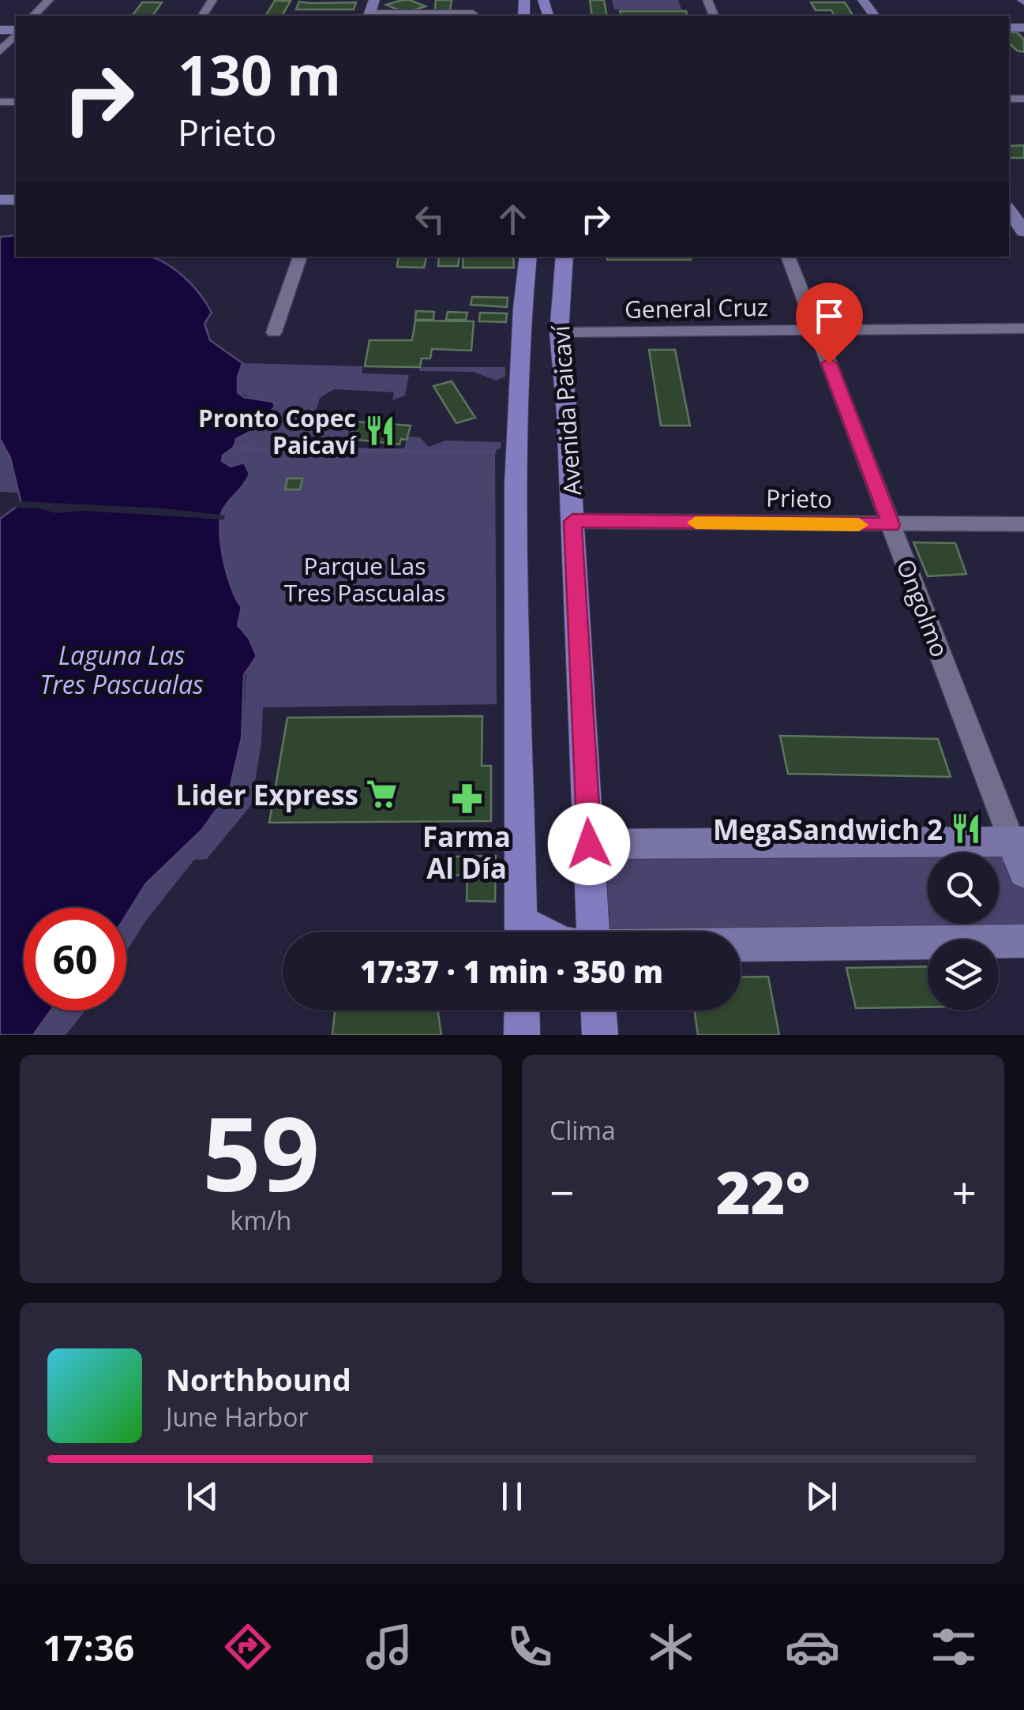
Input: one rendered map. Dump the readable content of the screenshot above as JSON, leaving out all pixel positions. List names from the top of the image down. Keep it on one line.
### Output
{"streets":{"main road":["Avenida Paicaví","Ongolmo"],"street":["General Cruz","Prieto"]},"crossings":[["General Cruz","Avenida Paicaví"],["General Cruz","Ongolmo"],["Avenida Paicaví","Prieto"],["Prieto","Ongolmo"]],"water":["Laguna Las Tres Pascualas"],"parks":["Parque Las Tres Pascualas"],"places":{"restaurant":["Pronto Copec Paicaví","MegaSandwich 2"],"supermarket":["Lider Express"],"pharmacy":["Farma Al Día"]},"page":{"turn":["130 m","Prieto"],"limit":"60","trip":"17:37 · 1 min · 350 m","tile":[["59","km/h"],"Clima"],"heat":["−","22°","+"],"song":["Northbound","June Harbor"],"tabs":"17:36"}}
